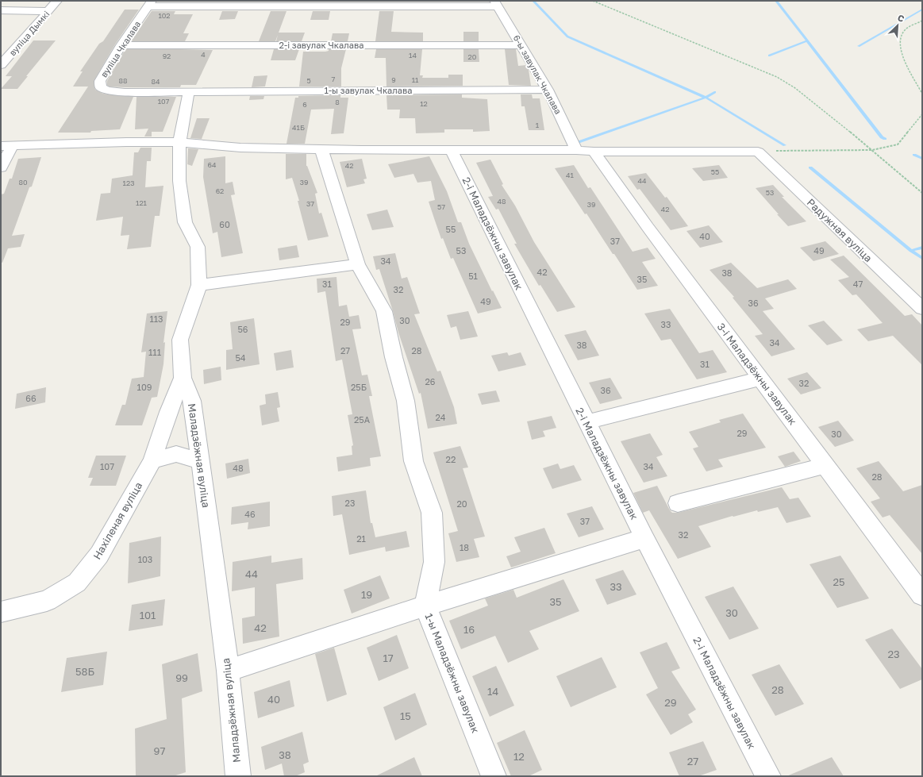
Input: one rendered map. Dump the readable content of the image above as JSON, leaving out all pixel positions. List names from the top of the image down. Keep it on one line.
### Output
{"streets":{"street":["вуліца Дымкі","2-і завулак Чкалава","вуліца Чкалава","6-ы завулак Чкалава","1-ы завулак Чкалава","Радужная вуліца","2-і Маладзёжны завулак","3-і Маладзёжны завулак","Маладзёжная вуліца","Нахіленая вуліца","1-ы Маладзёжны завулак"]},"crossings":[["2-і завулак Чкалава","вуліца Чкалава"],["2-і завулак Чкалава","6-ы завулак Чкалава"],["вуліца Чкалава","1-ы завулак Чкалава"],["вуліца Чкалава","Маладзёжная вуліца"],["6-ы завулак Чкалава","1-ы завулак Чкалава"],["1-ы завулак Чкалава","Маладзёжная вуліца"],["Маладзёжная вуліца","Нахіленая вуліца"]],"house_numbers":["102","4","14","92","20","7","9","11","88","5","84","107","8","12","6","1","41Б","64","42","55","41","44","80","39","123","62","53","48","121","37","39","57","42","60","55","40","37","53","49","34","42","38","51","35","31","47","32","49","36","113","30","29","33","56","34","38","27","28","111","54","31","26","32","109","25Б","36","66","24","25А","29","30","22","107","34","48","28","23","20","46","37","32","21","18","103","44","25","33","19","35","30","101","42","16","23","17","58Б","99","28","14","40","29","15","97","38","12","27"],"north":"top right"}
